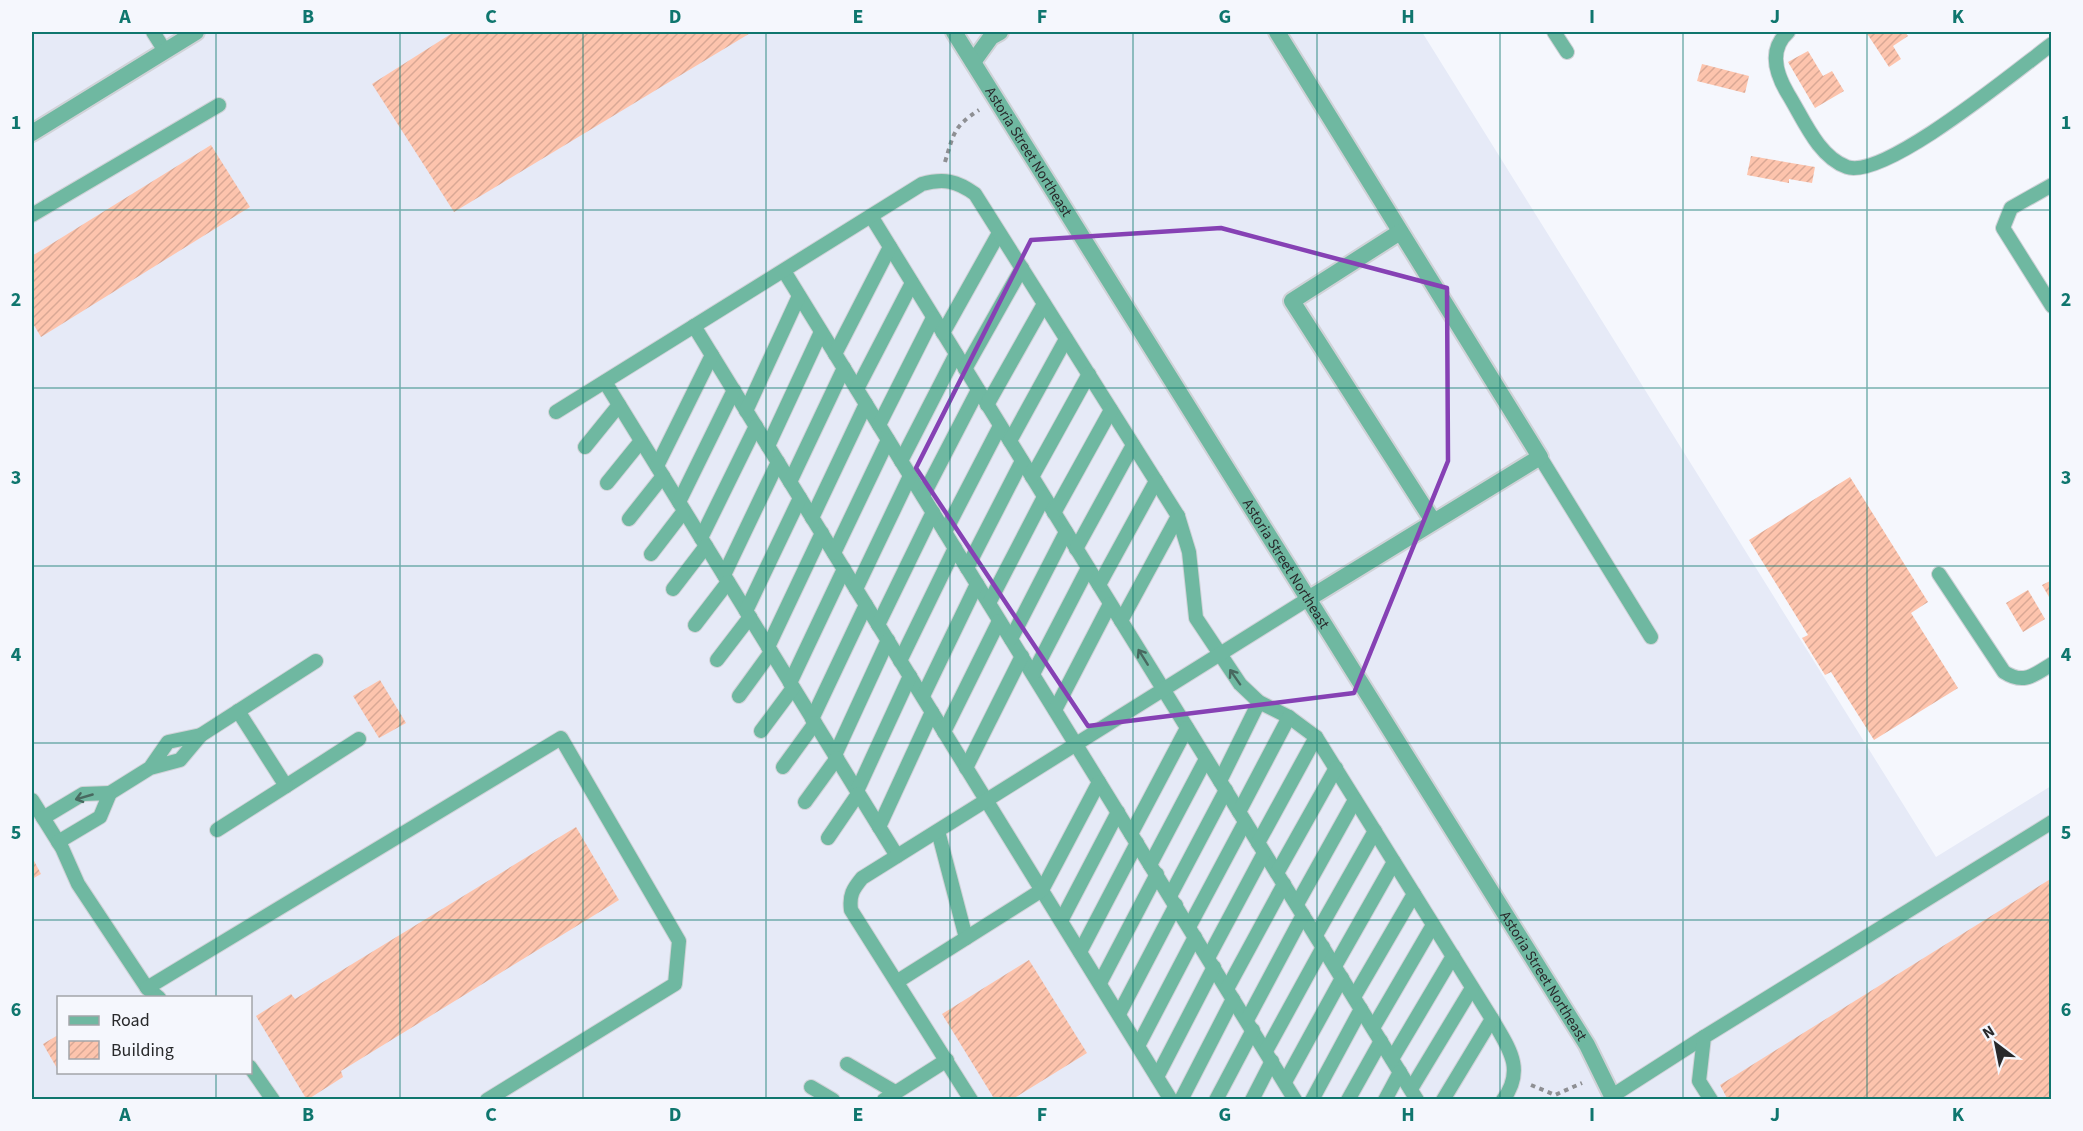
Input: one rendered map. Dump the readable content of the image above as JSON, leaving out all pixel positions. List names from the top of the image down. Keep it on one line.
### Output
{"streets":{"street":["Astoria Street Northeast"]},"legend":["Road","Building"],"north":"top left","grid":{"columns":["A","B","C","D","E","F","G","H","I","J","K"],"rows":["1","2","3","4","5","6"]}}
